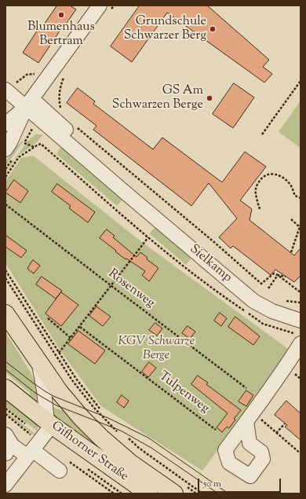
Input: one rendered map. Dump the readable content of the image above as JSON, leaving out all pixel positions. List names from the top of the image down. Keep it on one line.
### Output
{"streets":{"main road":["Gifhorner Straße"],"street":["Sielkamp"],"path":["Rosenweg","Tulpenweg"]},"parks":["KGV Schwarze Berge"],"places":["Blumenhaus Bertram","Grundschule Schwarzer Berg","GS Am Schwarzen Berge"],"scale_bar":"50 m"}
